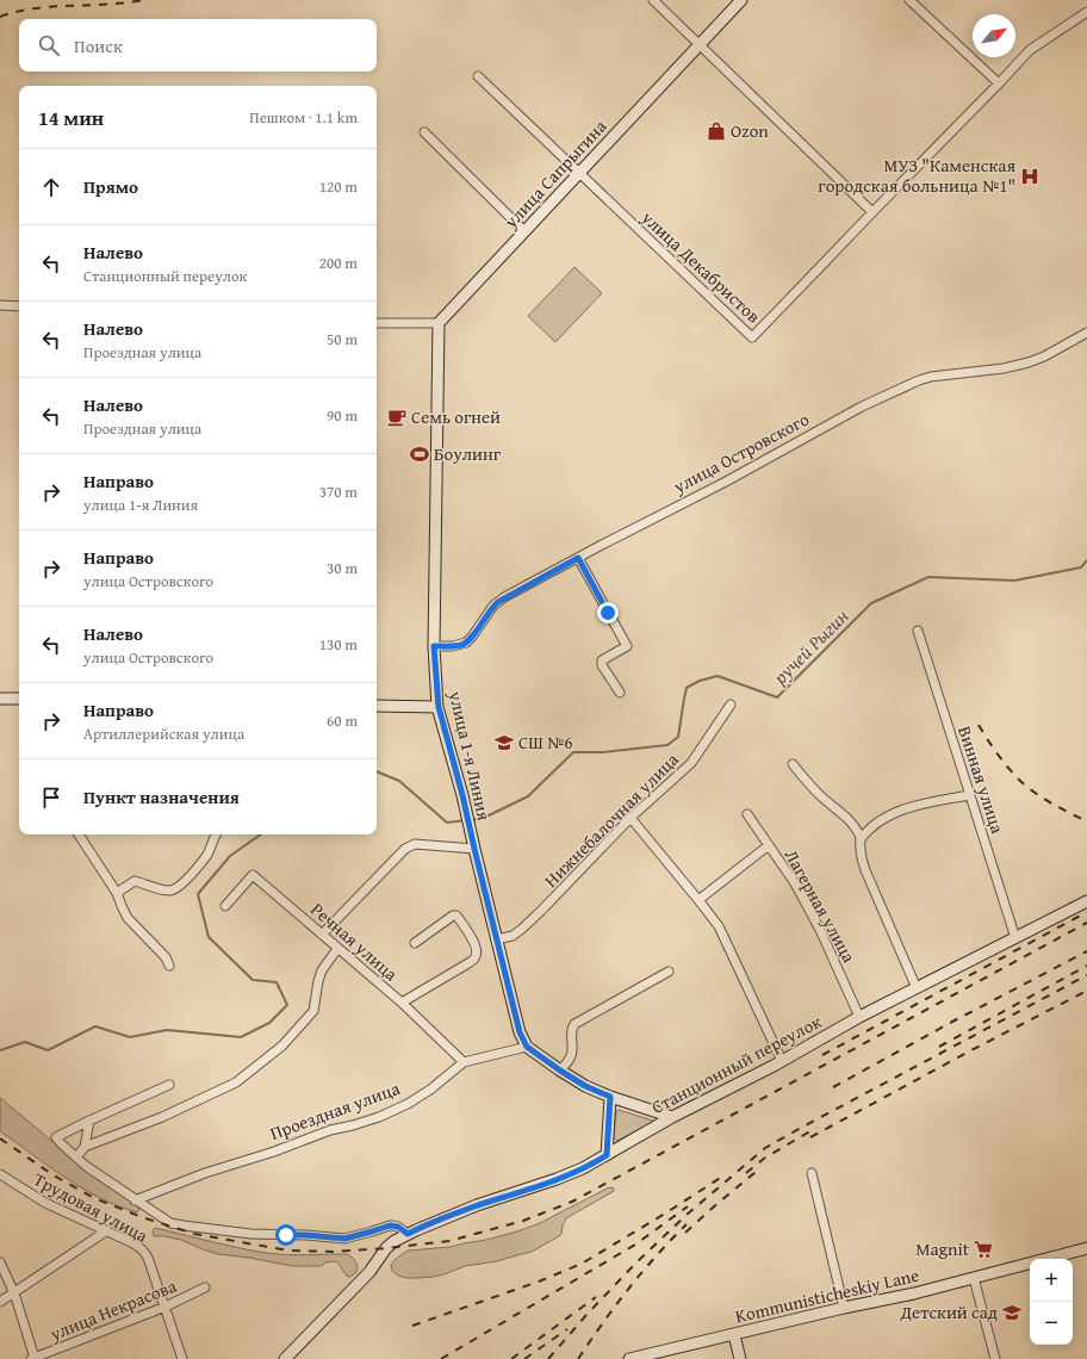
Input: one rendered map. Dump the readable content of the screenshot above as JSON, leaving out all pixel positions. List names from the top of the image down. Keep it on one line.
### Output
{"streets":{"street":["улица Сапрыгина","улица Декабристов","улица Островского","улица 1-я Линия","Винная улица","Нижнебалочная улица","Лагерная улица","Речная улица","Станционный переулок","Проездная улица","Трудовая улица","Kommunisticheskiy Lane","улица Некрасова"]},"crossings":[["улица Сапрыгина","улица Декабристов"],["улица Сапрыгина","улица 1-я Линия"],["улица Островского","улица 1-я Линия"],["улица 1-я Линия","Нижнебалочная улица"],["улица 1-я Линия","Проездная улица"],["Винная улица","Станционный переулок"],["Лагерная улица","Станционный переулок"],["Речная улица","Проездная улица"],["Трудовая улица","улица Некрасова"]],"water":["ручей Рыгин"],"places":{"shop":["Ozon"],"hospital":["МУЗ \"Каменская городская больница №1\""],"cafe":["Семь огней"],"sports":["Боулинг"],"school or university":["СШ №6","Детский сад"],"supermarket":["Magnit"]},"north":"top right","page":{"search":"Поиск","heading":["14 мин","Пешком · 1.1 km"],"list":[["Прямо","120 m"],["Налево","Станционный переулок","200 m"],["Налево","Проездная улица","50 m"],["Налево","Проездная улица","90 m"],["Направо","улица 1-я Линия","370 m"],["Направо","улица Островского","30 m"],["Налево","улица Островского","130 m"],["Направо","Артиллерийская улица","60 m"],"Пункт назначения"],"map_buttons":["+","−"]}}
